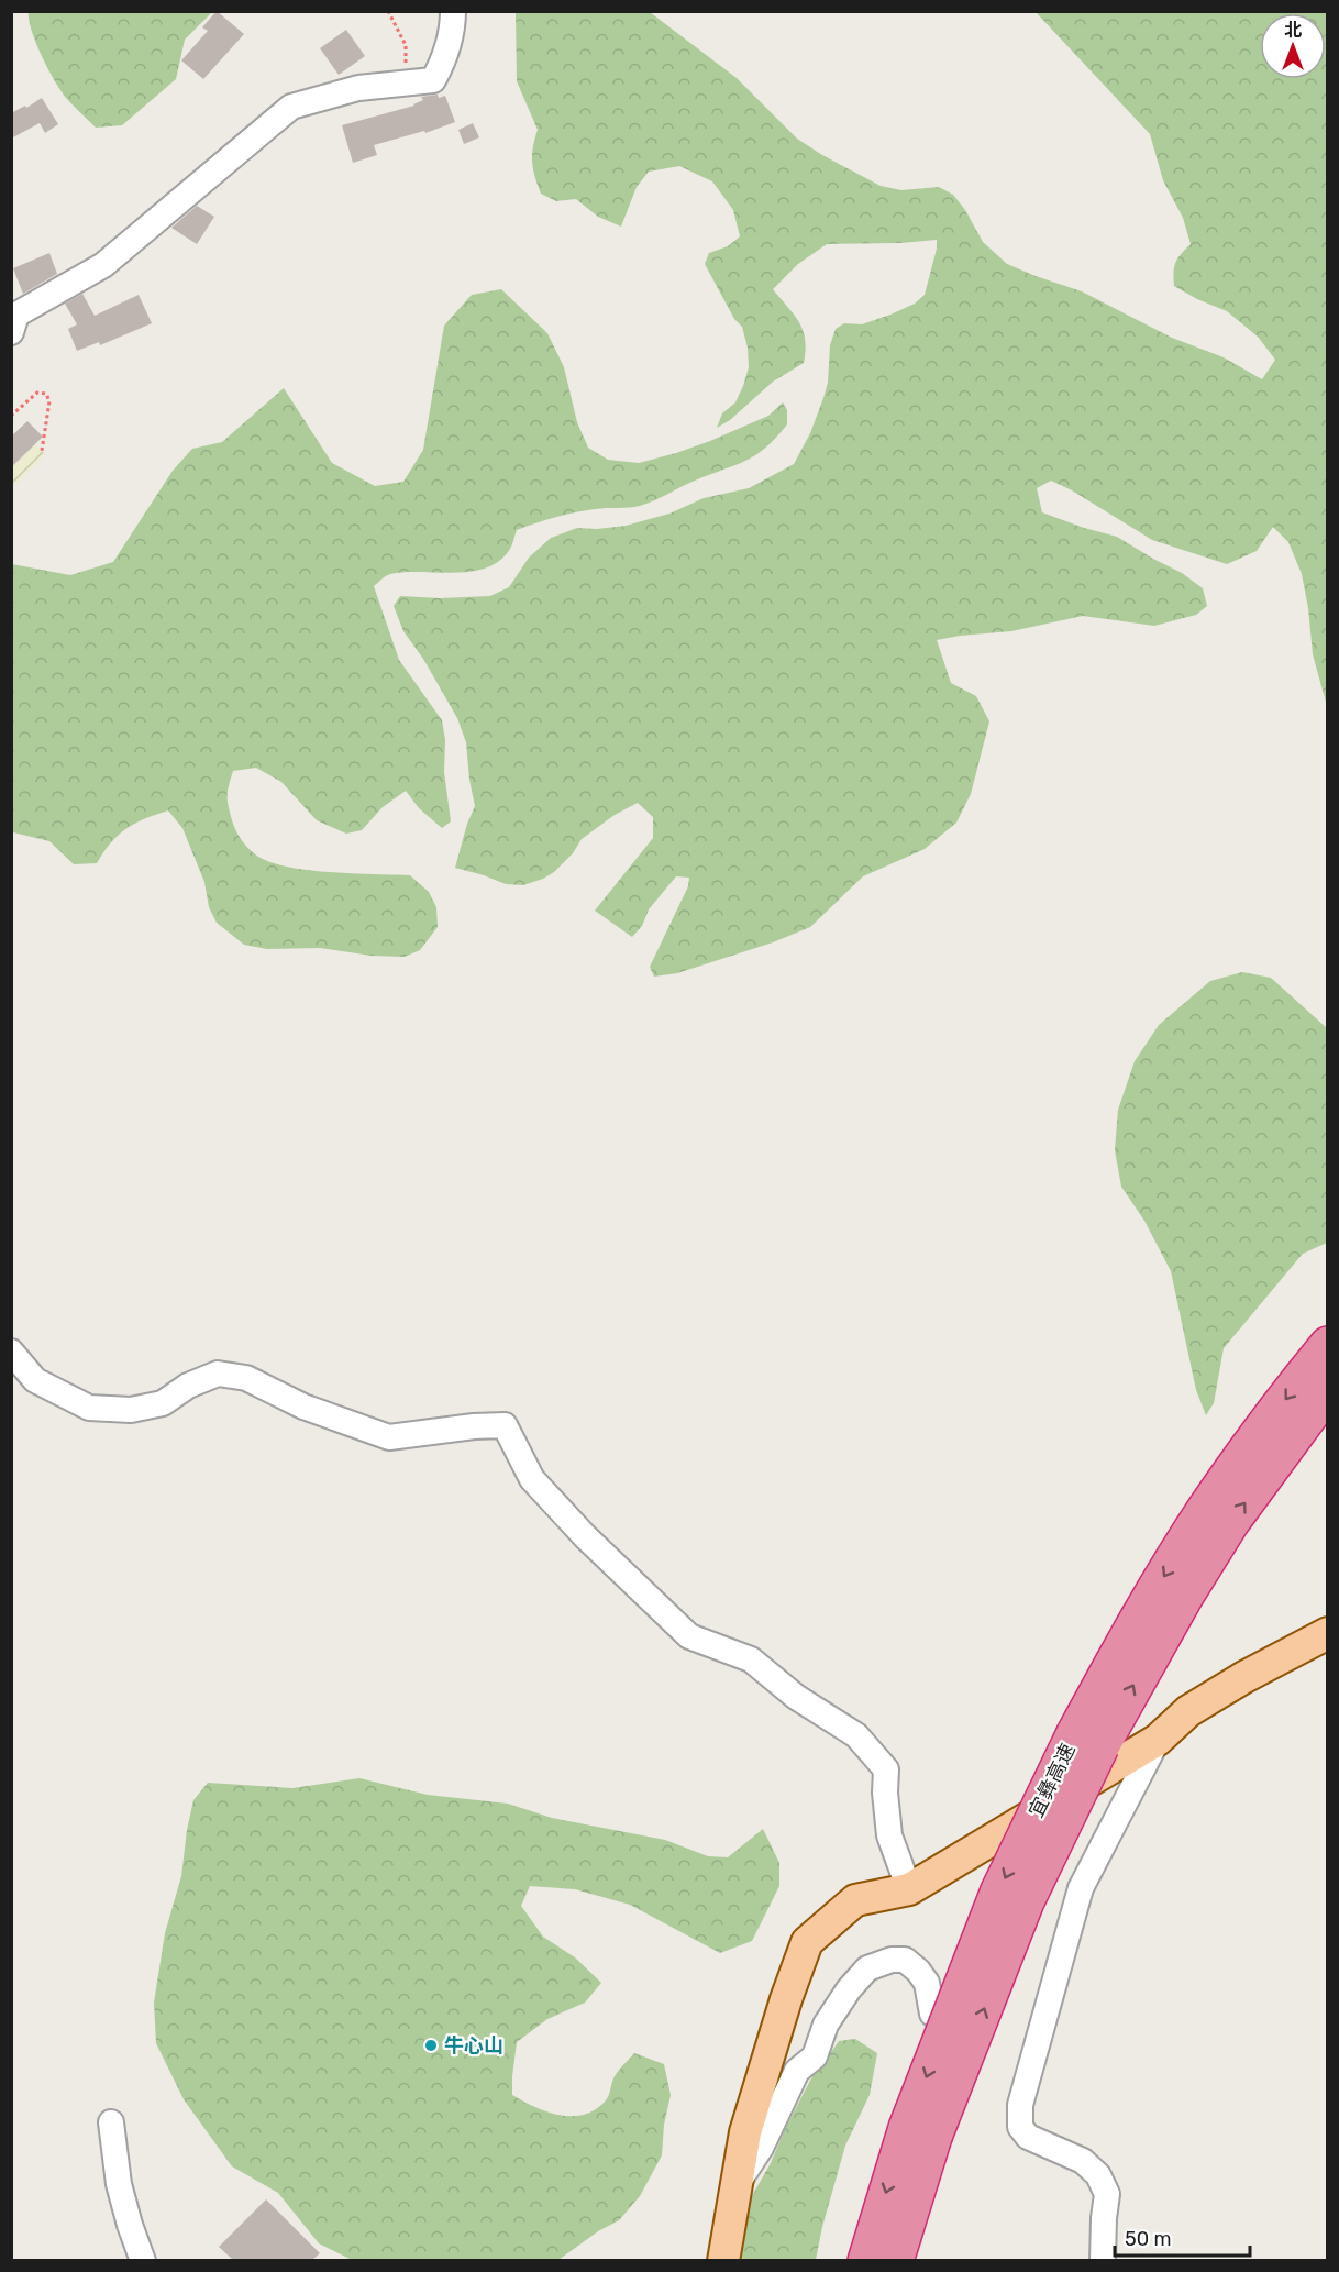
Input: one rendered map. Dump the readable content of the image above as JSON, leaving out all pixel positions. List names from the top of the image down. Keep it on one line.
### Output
{"streets":{"highway":["宜彝高速"]},"places":["牛心山"],"scale_bar":"50 m","north":"top"}
